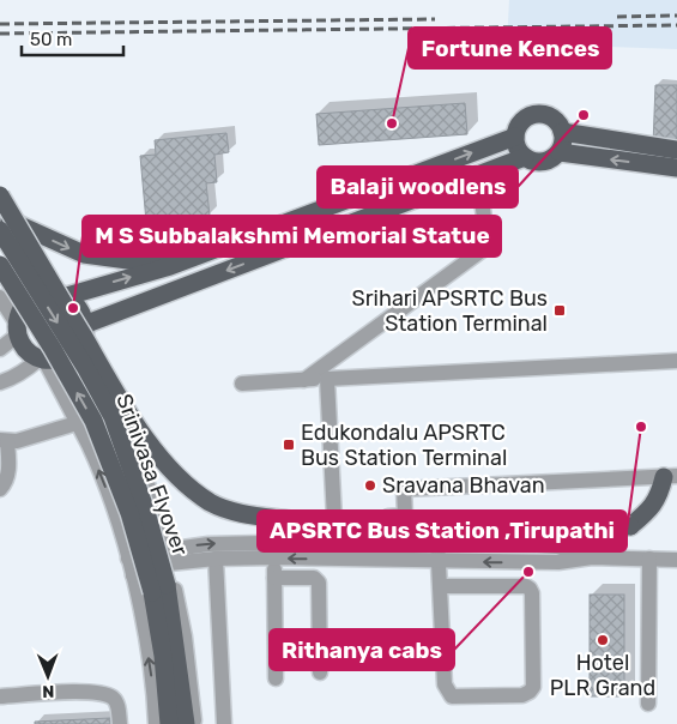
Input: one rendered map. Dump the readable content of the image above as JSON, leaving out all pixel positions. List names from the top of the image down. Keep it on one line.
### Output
{"streets":{"main road":["Srinivasa Flyover"]},"places":{"other":["Balaji woodlens","Fortune Kences","M S Subbalakshmi Memorial Statue","APSRTC Bus Station ,Tirupathi","Sravana Bhavan","Rithanya cabs","Hotel PLR Grand"],"transit":["Srihari APSRTC Bus Station Terminal","Edukondalu APSRTC Bus Station Terminal"]},"scale_bar":"50 m","north":"bottom"}
